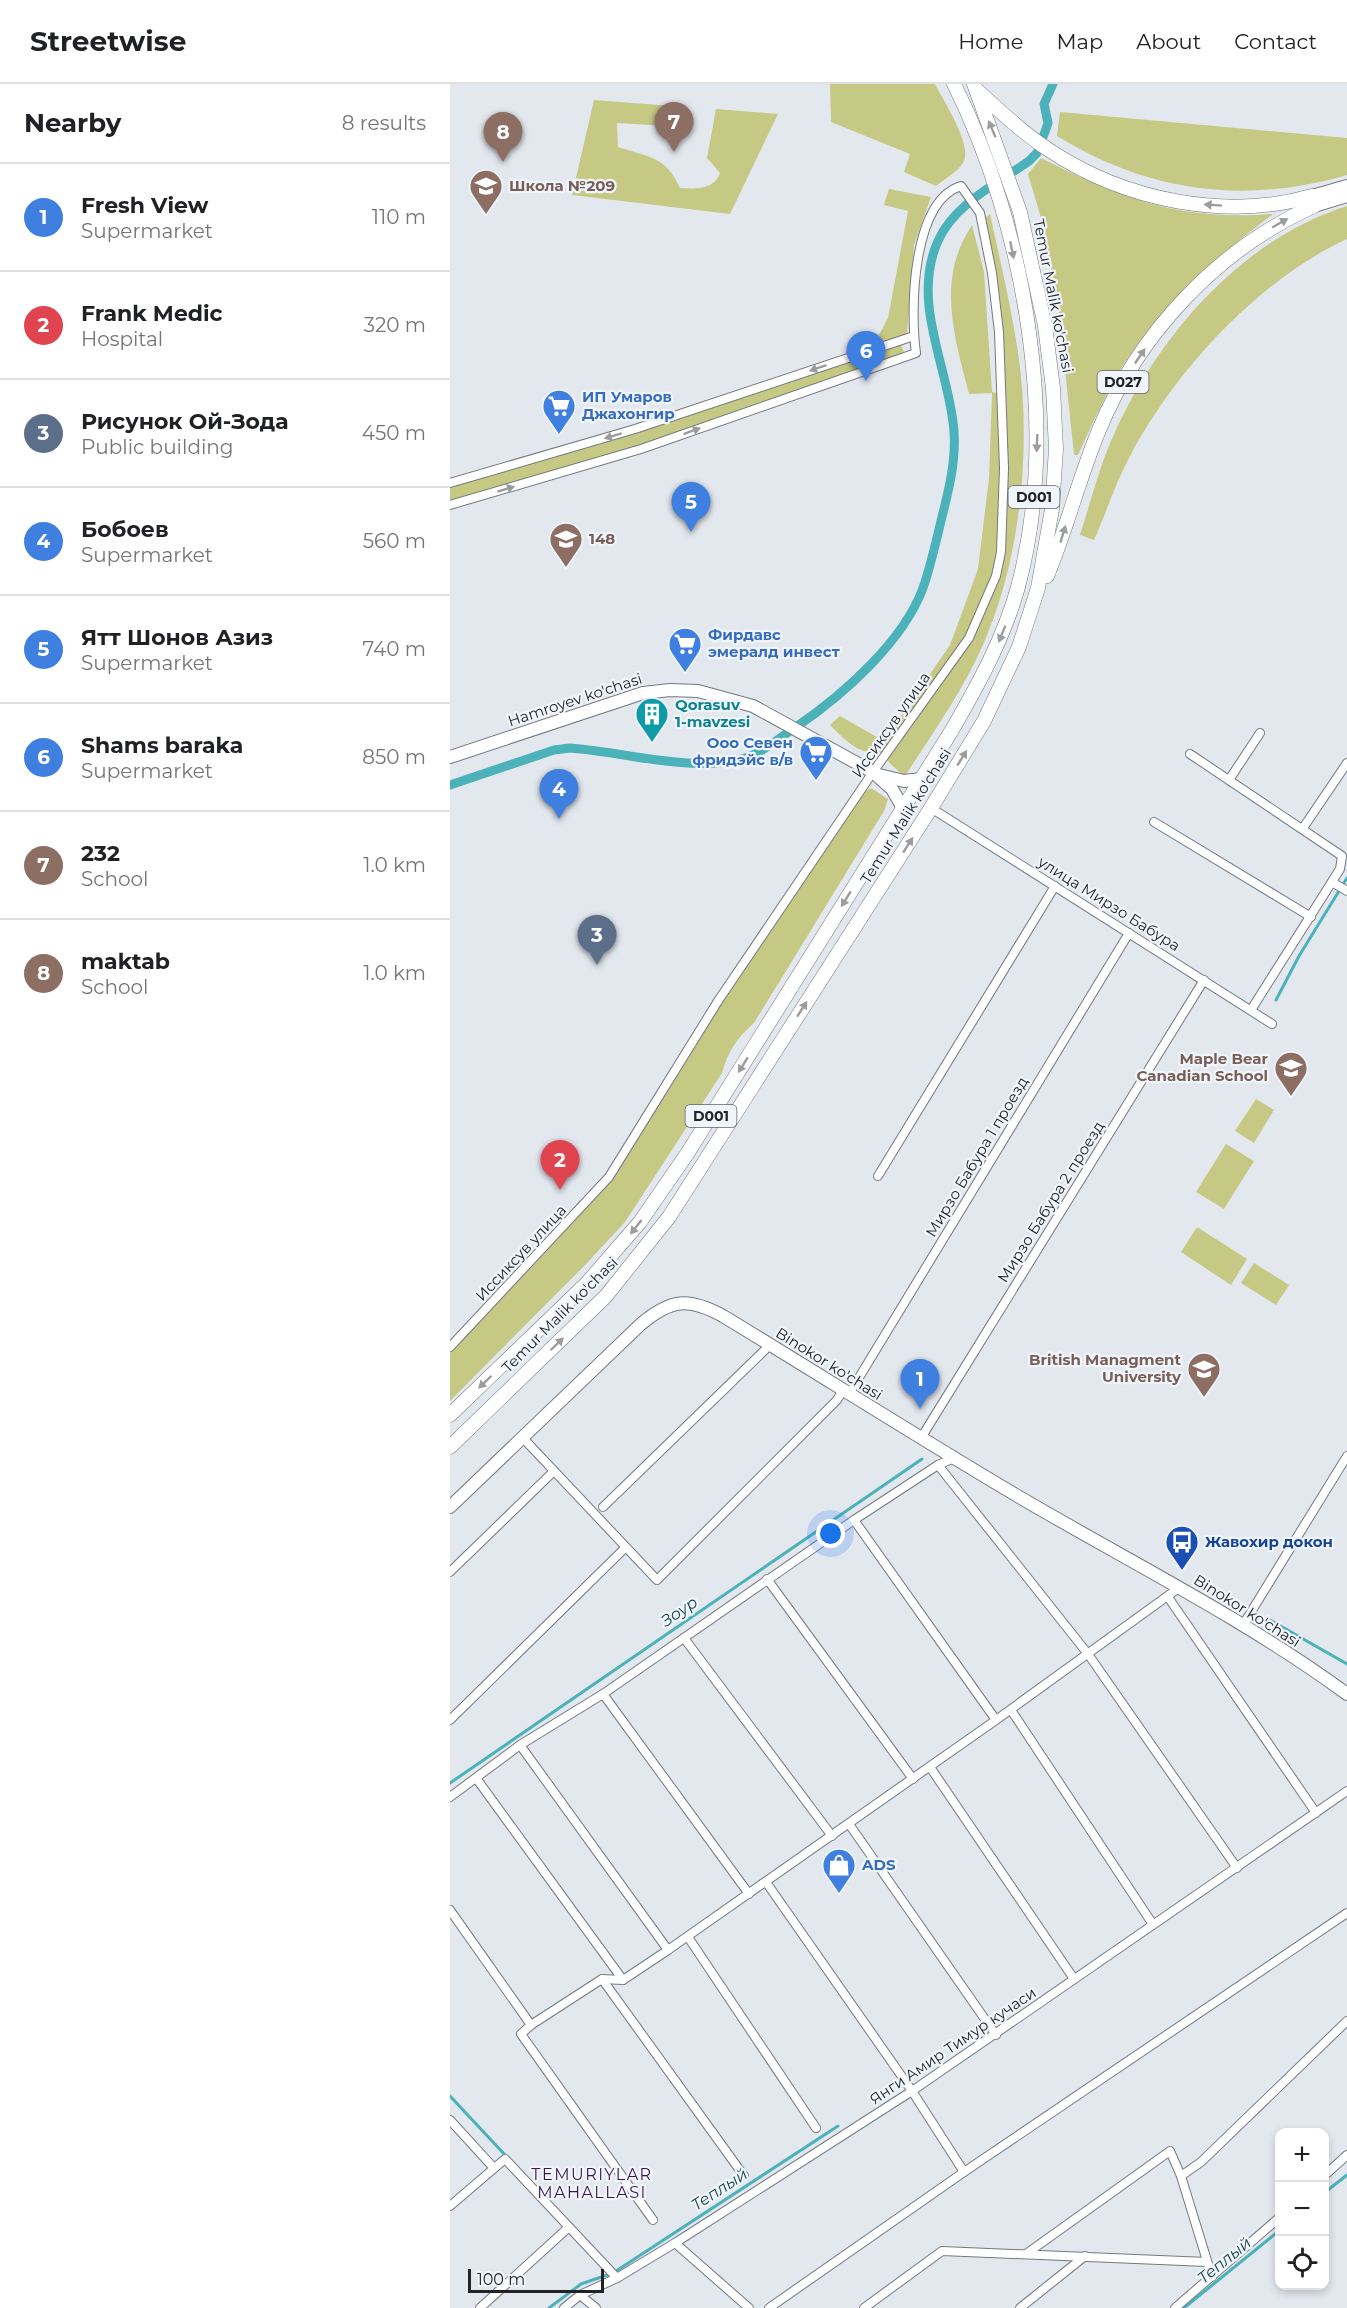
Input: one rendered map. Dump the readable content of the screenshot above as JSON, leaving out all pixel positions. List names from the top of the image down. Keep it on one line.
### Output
{"streets":{"highway":["Temur Malik ko'chasi","D027","D001"],"main road":["Hamroyev ko'chasi","Binokor ko'chasi"],"street":["Иссиксув улица","улица Мирзо Бабура","Мирзо Бабура 1 проезд","Мирзо Бабура 2 проезд","Янги Амир Тимур кучаси"]},"crossings":[["Temur Malik ko'chasi","D027"],["Temur Malik ko'chasi","Hamroyev ko'chasi"],["Temur Malik ko'chasi","улица Мирзо Бабура"],["Hamroyev ko'chasi","Иссиксув улица"],["улица Мирзо Бабура","Мирзо Бабура 1 проезд"],["улица Мирзо Бабура","Мирзо Бабура 2 проезд"],["Мирзо Бабура 1 проезд","Binokor ko'chasi"],["Мирзо Бабура 2 проезд","Binokor ko'chasi"]],"districts":["TEMURIYLAR MAHALLASI"],"water":["Зоур","Теплый"],"places":{"school or university":["Школа №209","148","Maple Bear Canadian School","British Managment University"],"supermarket":["ИП Умаров Джахонгир","Фирдавс эмералд инвест","Ооо Севен фридэйс в/в"],"building":["Qorasuv 1-mavzesi"],"bus stop":["Жавохир докон"],"shop":["ADS"]},"scale_bar":"100 m","page":{"header":"Streetwise","nav":["Home","Map","About","Contact"],"heading":["Nearby","8 results"],"pins":["7","8","6","5","4","3","2","1"],"list":[{"mark":"1","name":"Fresh View","note":"Supermarket","value":"110 m"},{"mark":"2","name":"Frank Medic","note":"Hospital","value":"320 m"},{"mark":"3","name":"Рисунок Ой-Зода","note":"Public building","value":"450 m"},{"mark":"4","name":"Бобоев","note":"Supermarket","value":"560 m"},{"mark":"5","name":"Ятт Шонов Азиз","note":"Supermarket","value":"740 m"},{"mark":"6","name":"Shams baraka","note":"Supermarket","value":"850 m"},{"mark":"7","name":"232","note":"School","value":"1.0 km"},{"mark":"8","name":"maktab","note":"School","value":"1.0 km"}],"map_buttons":["+","−"],"scale":"100 m"}}
